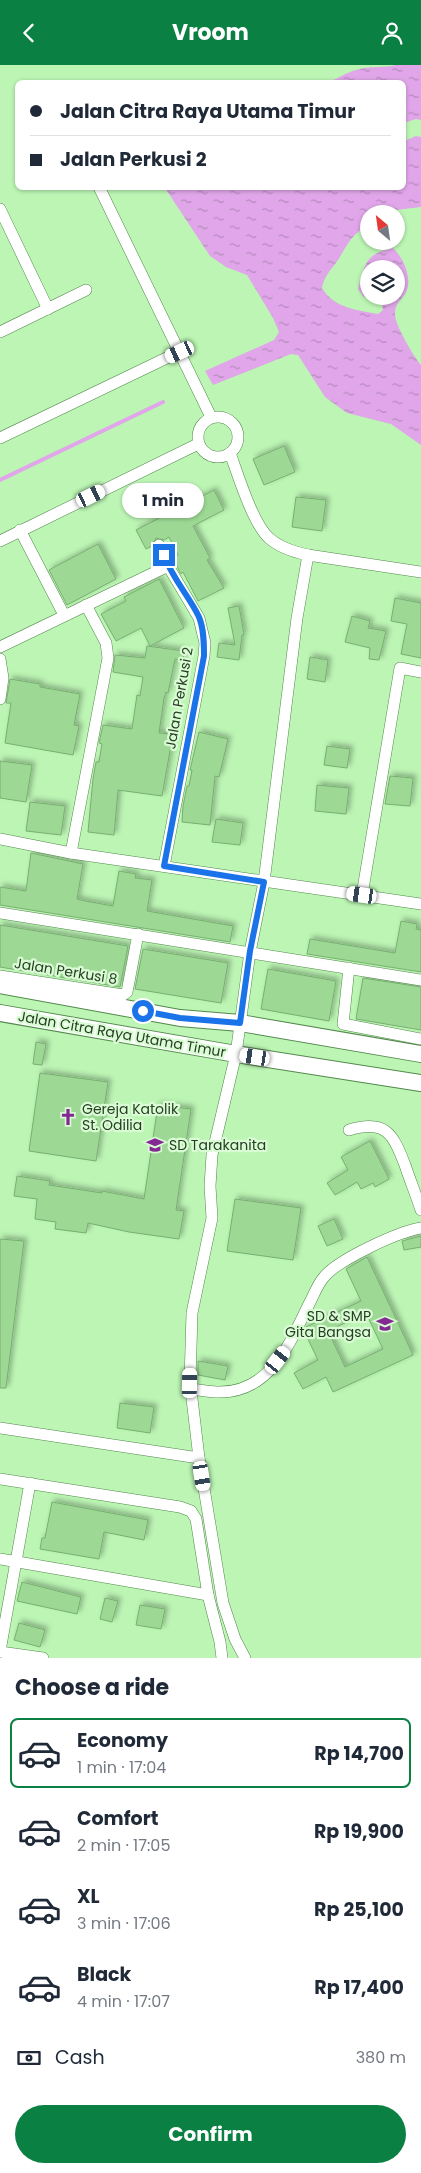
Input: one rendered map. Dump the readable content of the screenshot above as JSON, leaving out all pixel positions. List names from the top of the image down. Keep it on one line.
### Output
{"streets":{"main road":["Jalan Citra Raya Utama Timur"],"street":["Jalan Perkusi 2","Jalan Perkusi 8"]},"places":{"church":["Gereja Katolik St. Odilia"],"school or university":["SD Tarakanita","SD & SMP Gita Bangsa"]},"north":"top left","page":{"header":"Vroom","banner":["Jalan Citra Raya Utama Timur","Jalan Perkusi 2"],"bubble":"1 min","heading":"Choose a ride","list":[{"name":"Economy","note":"1 min · 17:04","value":"Rp 14,700"},{"name":"Comfort","note":"2 min · 17:05","value":"Rp 19,900"},{"name":"XL","note":"3 min · 17:06","value":"Rp 25,100"},{"name":"Black","note":"4 min · 17:07","value":"Rp 17,400"}],"pay":["Cash","380 m"],"buttons":"Confirm"}}
